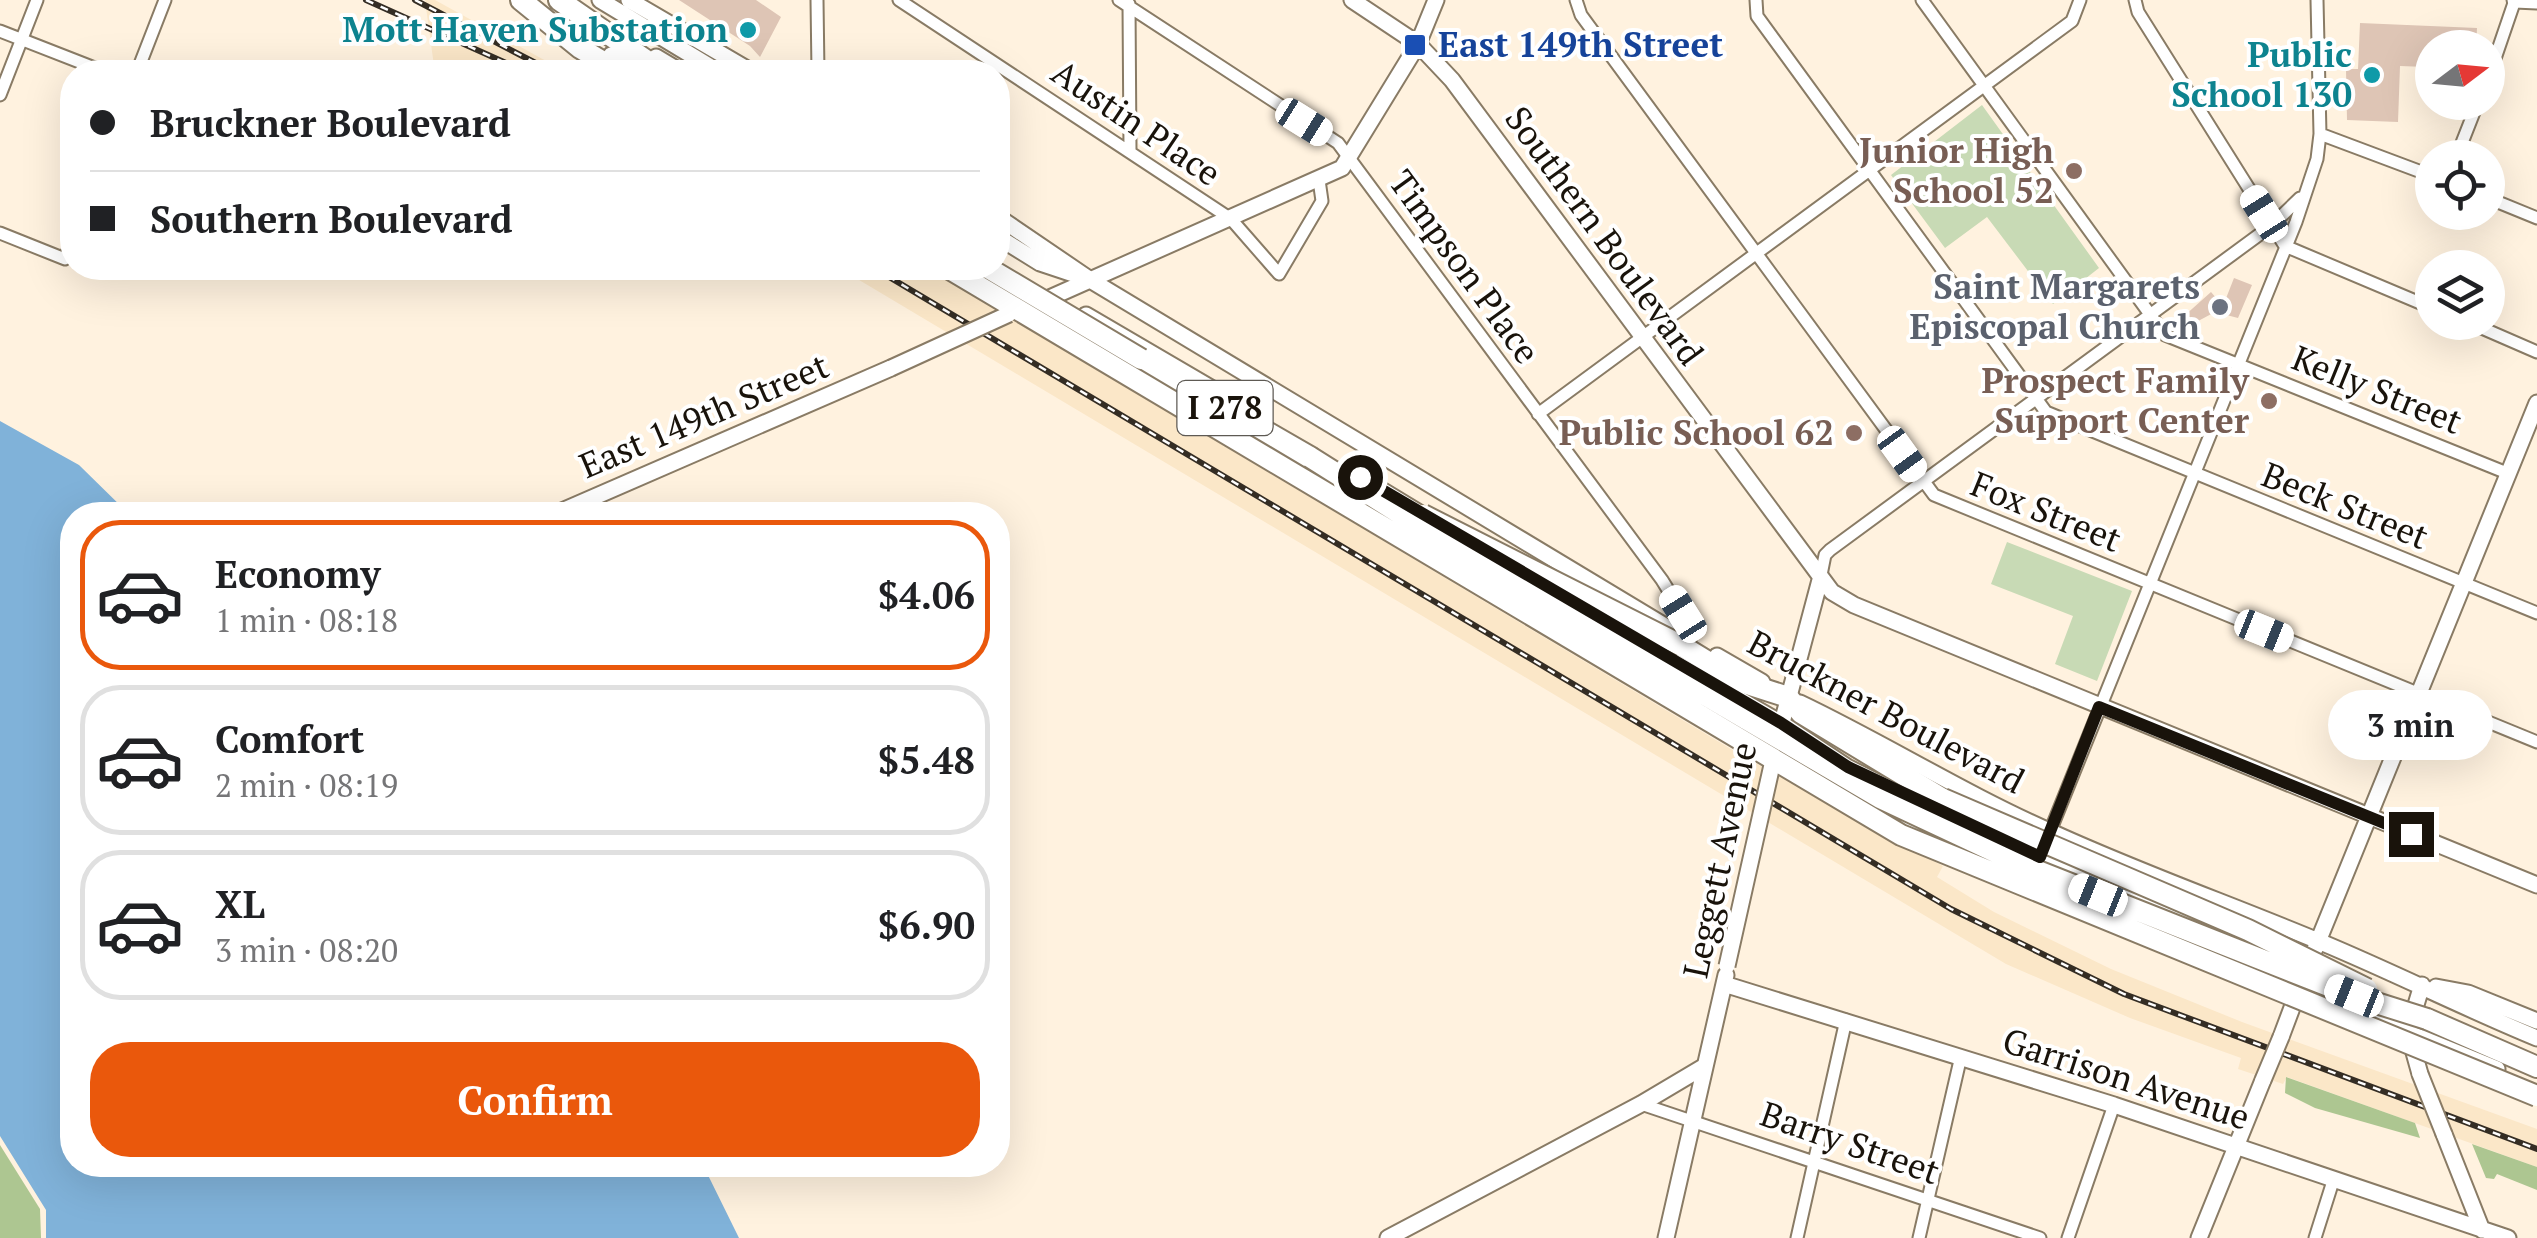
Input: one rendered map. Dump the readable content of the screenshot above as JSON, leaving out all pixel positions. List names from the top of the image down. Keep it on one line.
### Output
{"streets":{"highway":["I 278"],"main road":["Southern Boulevard","East 149th Street","Bruckner Boulevard","Leggett Avenue","Garrison Avenue"],"street":["Austin Place","Timpson Place","Kelly Street","Beck Street","Fox Street","Barry Street"]},"crossings":[["Austin Place","East 149th Street"],["Southern Boulevard","East 149th Street"],["Southern Boulevard","Leggett Avenue"],["Timpson Place","East 149th Street"],["Kelly Street","Leggett Avenue"],["I 278","Bruckner Boulevard"],["East 149th Street","Bruckner Boulevard"],["Beck Street","Leggett Avenue"],["Fox Street","Leggett Avenue"],["Bruckner Boulevard","Leggett Avenue"],["Leggett Avenue","Garrison Avenue"],["Leggett Avenue","Barry Street"]],"places":{"other":["Mott Haven Substation","Public School 130","Junior High School 52","Saint Margarets Episcopal Church","Prospect Family Support Center","Public School 62"],"transit":["East 149th Street"]},"north":"right","page":{"banner":["Bruckner Boulevard","Southern Boulevard"],"list":[{"name":"Economy","note":"1 min · 08:18","value":"$4.06"},{"name":"Comfort","note":"2 min · 08:19","value":"$5.48"},{"name":"XL","note":"3 min · 08:20","value":"$6.90"}],"bubble":"3 min","buttons":"Confirm"}}
